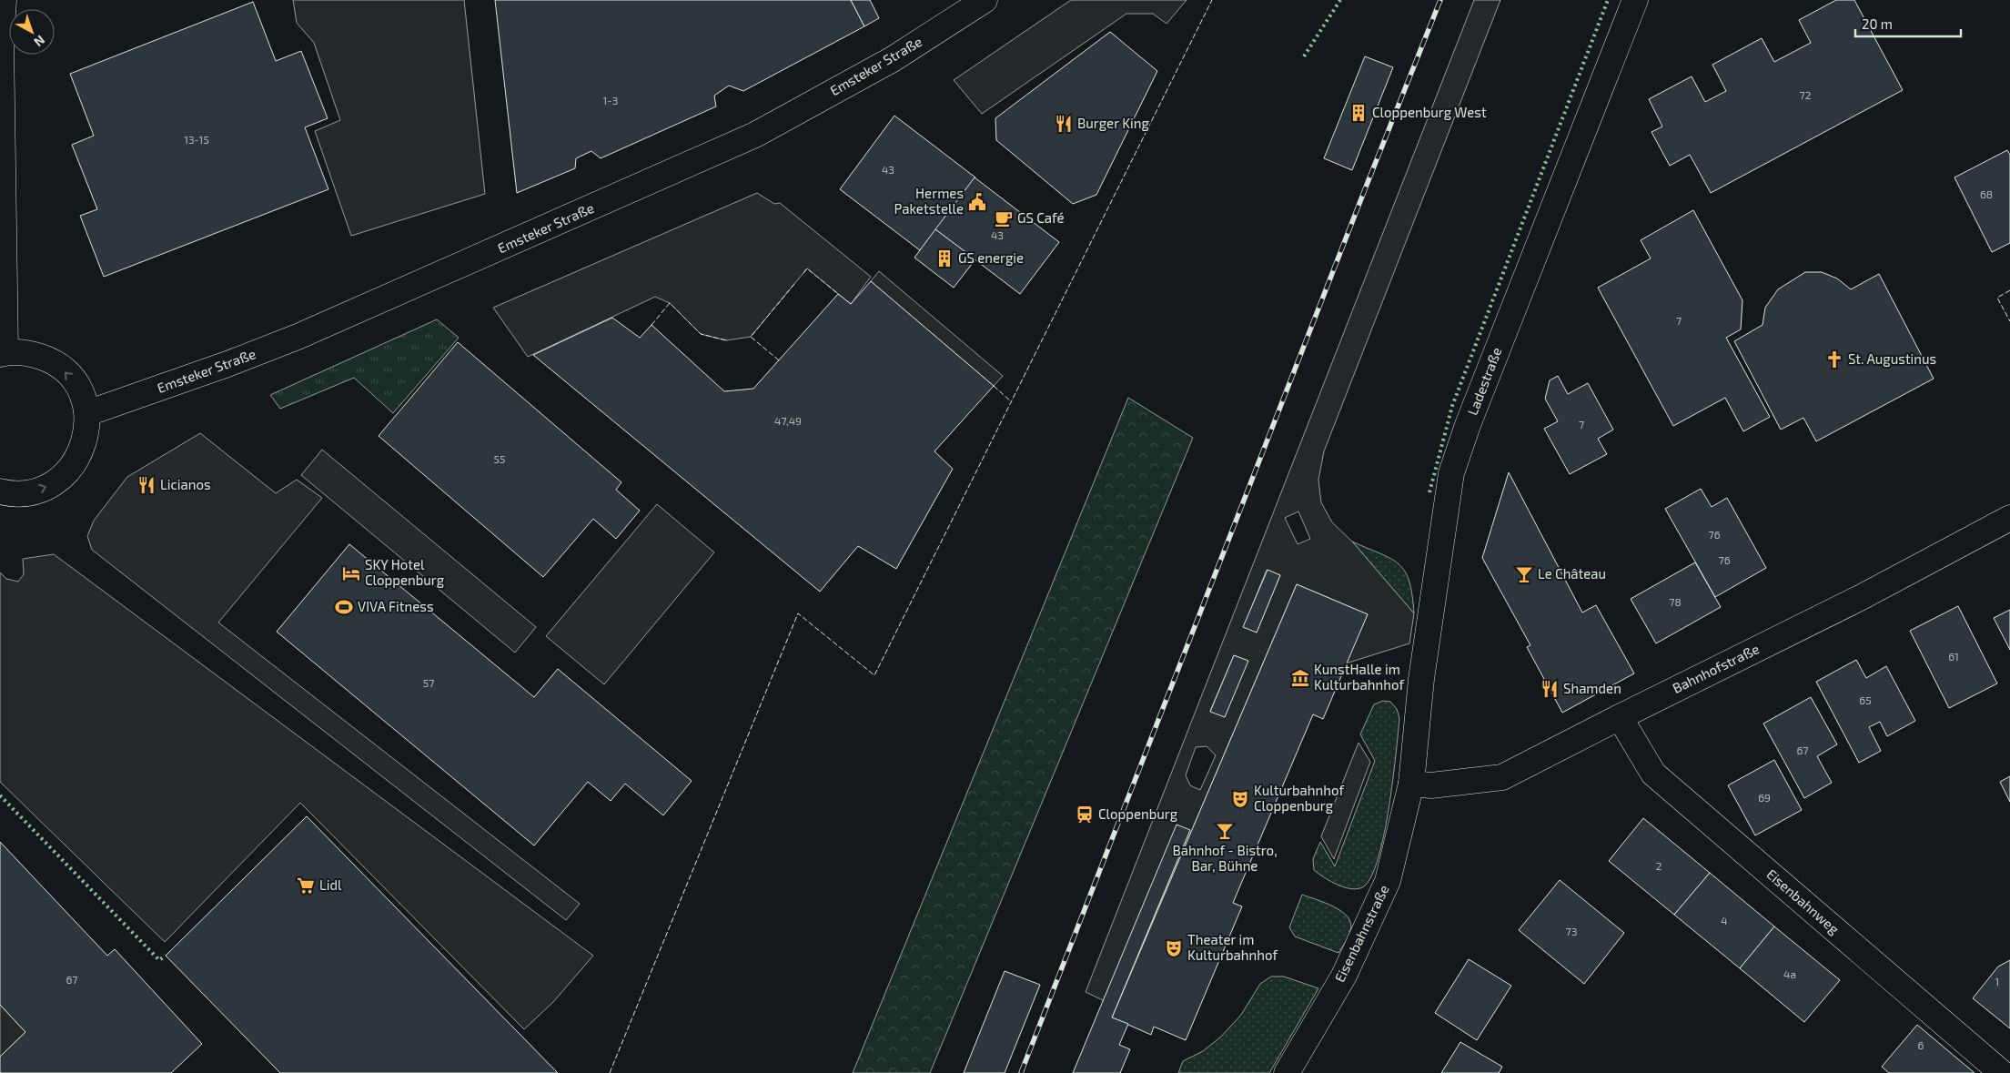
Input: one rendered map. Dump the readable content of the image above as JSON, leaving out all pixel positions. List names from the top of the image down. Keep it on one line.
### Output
{"streets":{"street":["Emsteker Straße","Ladestraße","Bahnhofstraße","Eisenbahnweg","Eisenbahnstraße"]},"crossings":[["Ladestraße","Bahnhofstraße"],["Ladestraße","Eisenbahnstraße"],["Bahnhofstraße","Eisenbahnweg"],["Bahnhofstraße","Eisenbahnstraße"]],"places":{"building":["Cloppenburg West","GS energie"],"restaurant":["Burger King","Licianos","Shamden"],"public building":["Hermes Paketstelle"],"cafe":["GS Café"],"church":["St. Augustinus"],"hotel":["SKY Hotel Cloppenburg"],"bar":["Le Château","Bahnhof - Bistro, Bar, Bühne"],"sports":["VIVA Fitness"],"museum":["KunstHalle im Kulturbahnhof"],"theatre":["Kulturbahnhof Cloppenburg","Theater im Kulturbahnhof"],"station":["Cloppenburg"],"supermarket":["Lidl"]},"house_numbers":["72","1-3","13-15","43","68","43","7","47,49","7","55","76","76","78","61","57","65","67","69","2","4","73","4a","67","1","6"],"scale_bar":"20 m","north":"bottom right"}
